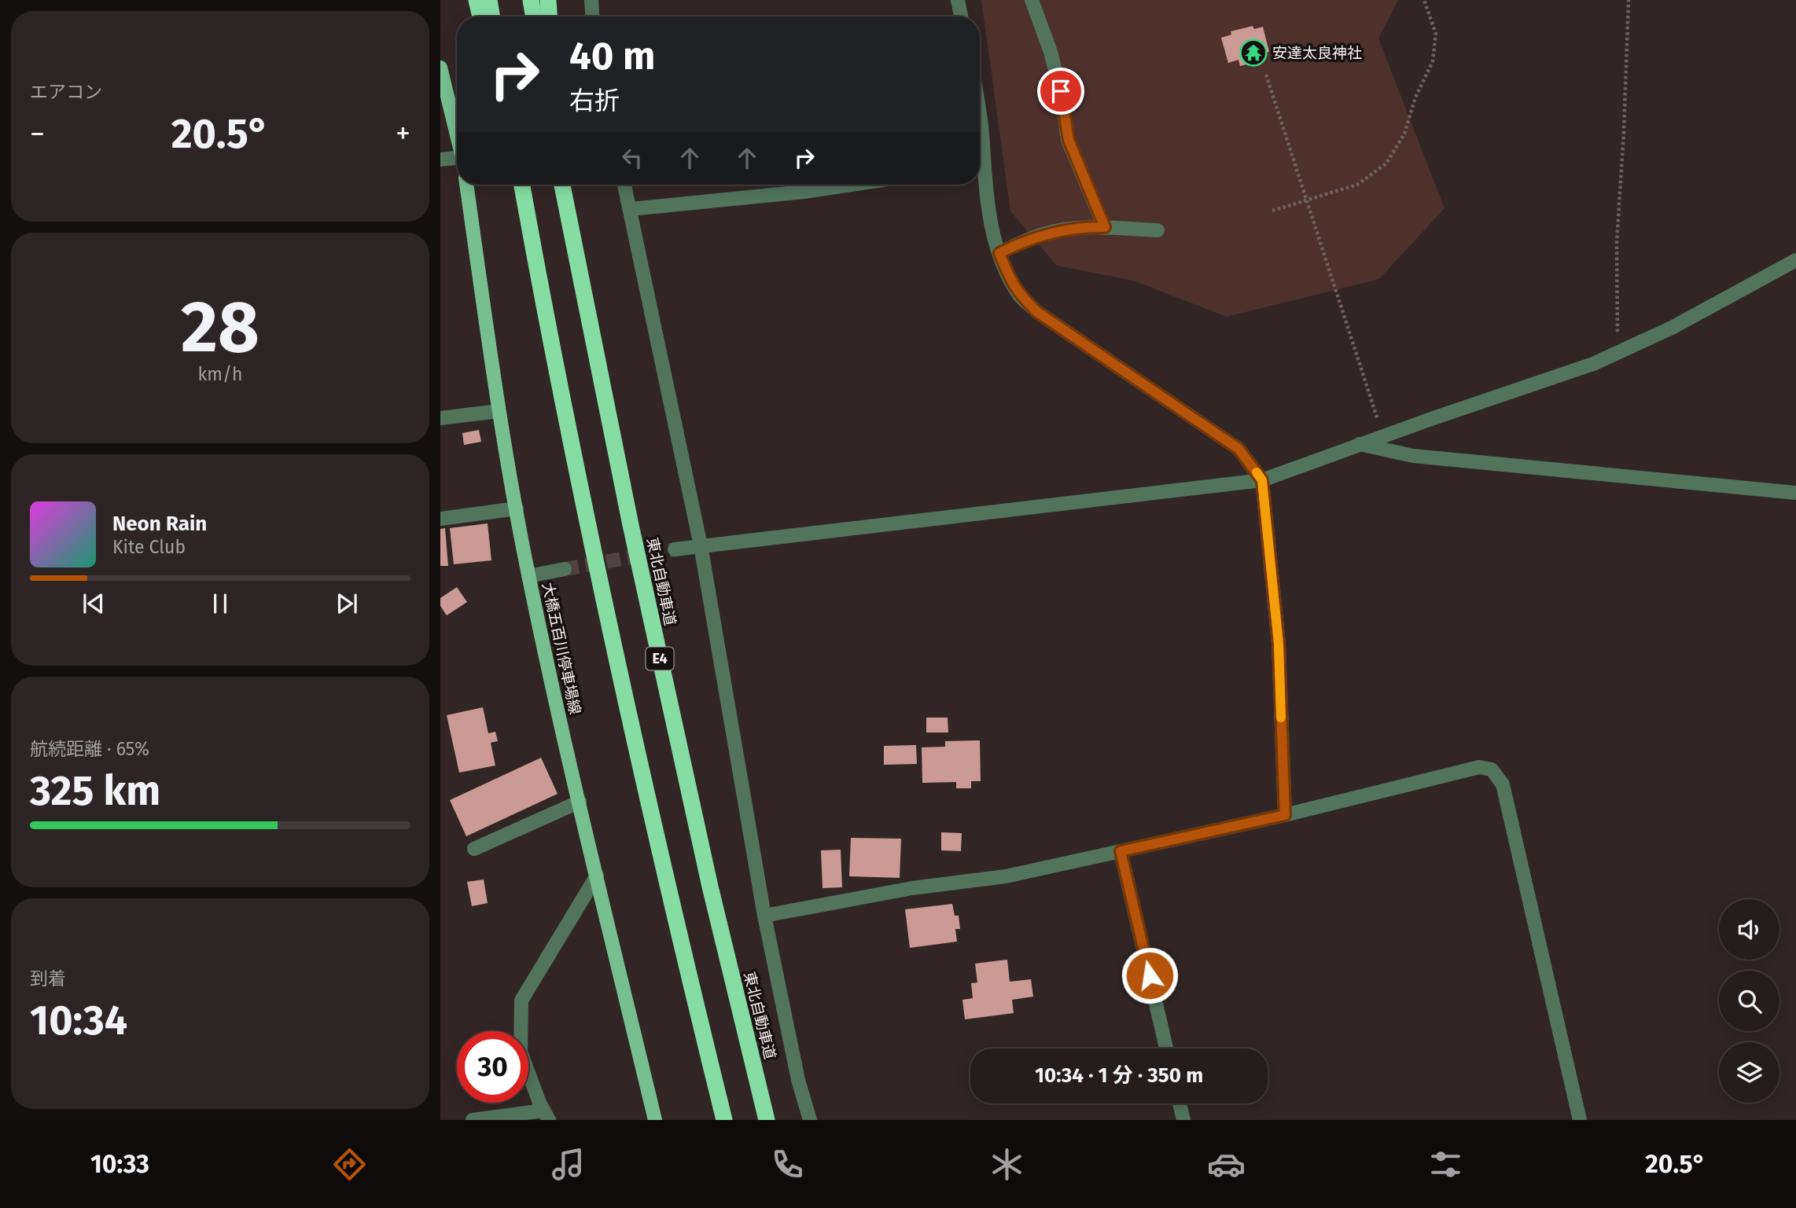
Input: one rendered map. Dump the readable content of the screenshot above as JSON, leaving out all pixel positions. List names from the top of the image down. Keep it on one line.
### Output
{"streets":{"highway":["東北自動車道","E4"],"main road":["大橋五百川停車場線"]},"places":{"temple":["安達太良神社"]},"page":{"tile":["エアコン",["28","km/h"],["航続距離 · 65%","325 km"],["到着","10:34"]],"turn":["40 m","右折"],"heat":["−","20.5°","+"],"song":["Neon Rain","Kite Club"],"limit":"30","trip":"10:34 · 1 分 · 350 m","tabs":["10:33","20.5°"]}}
